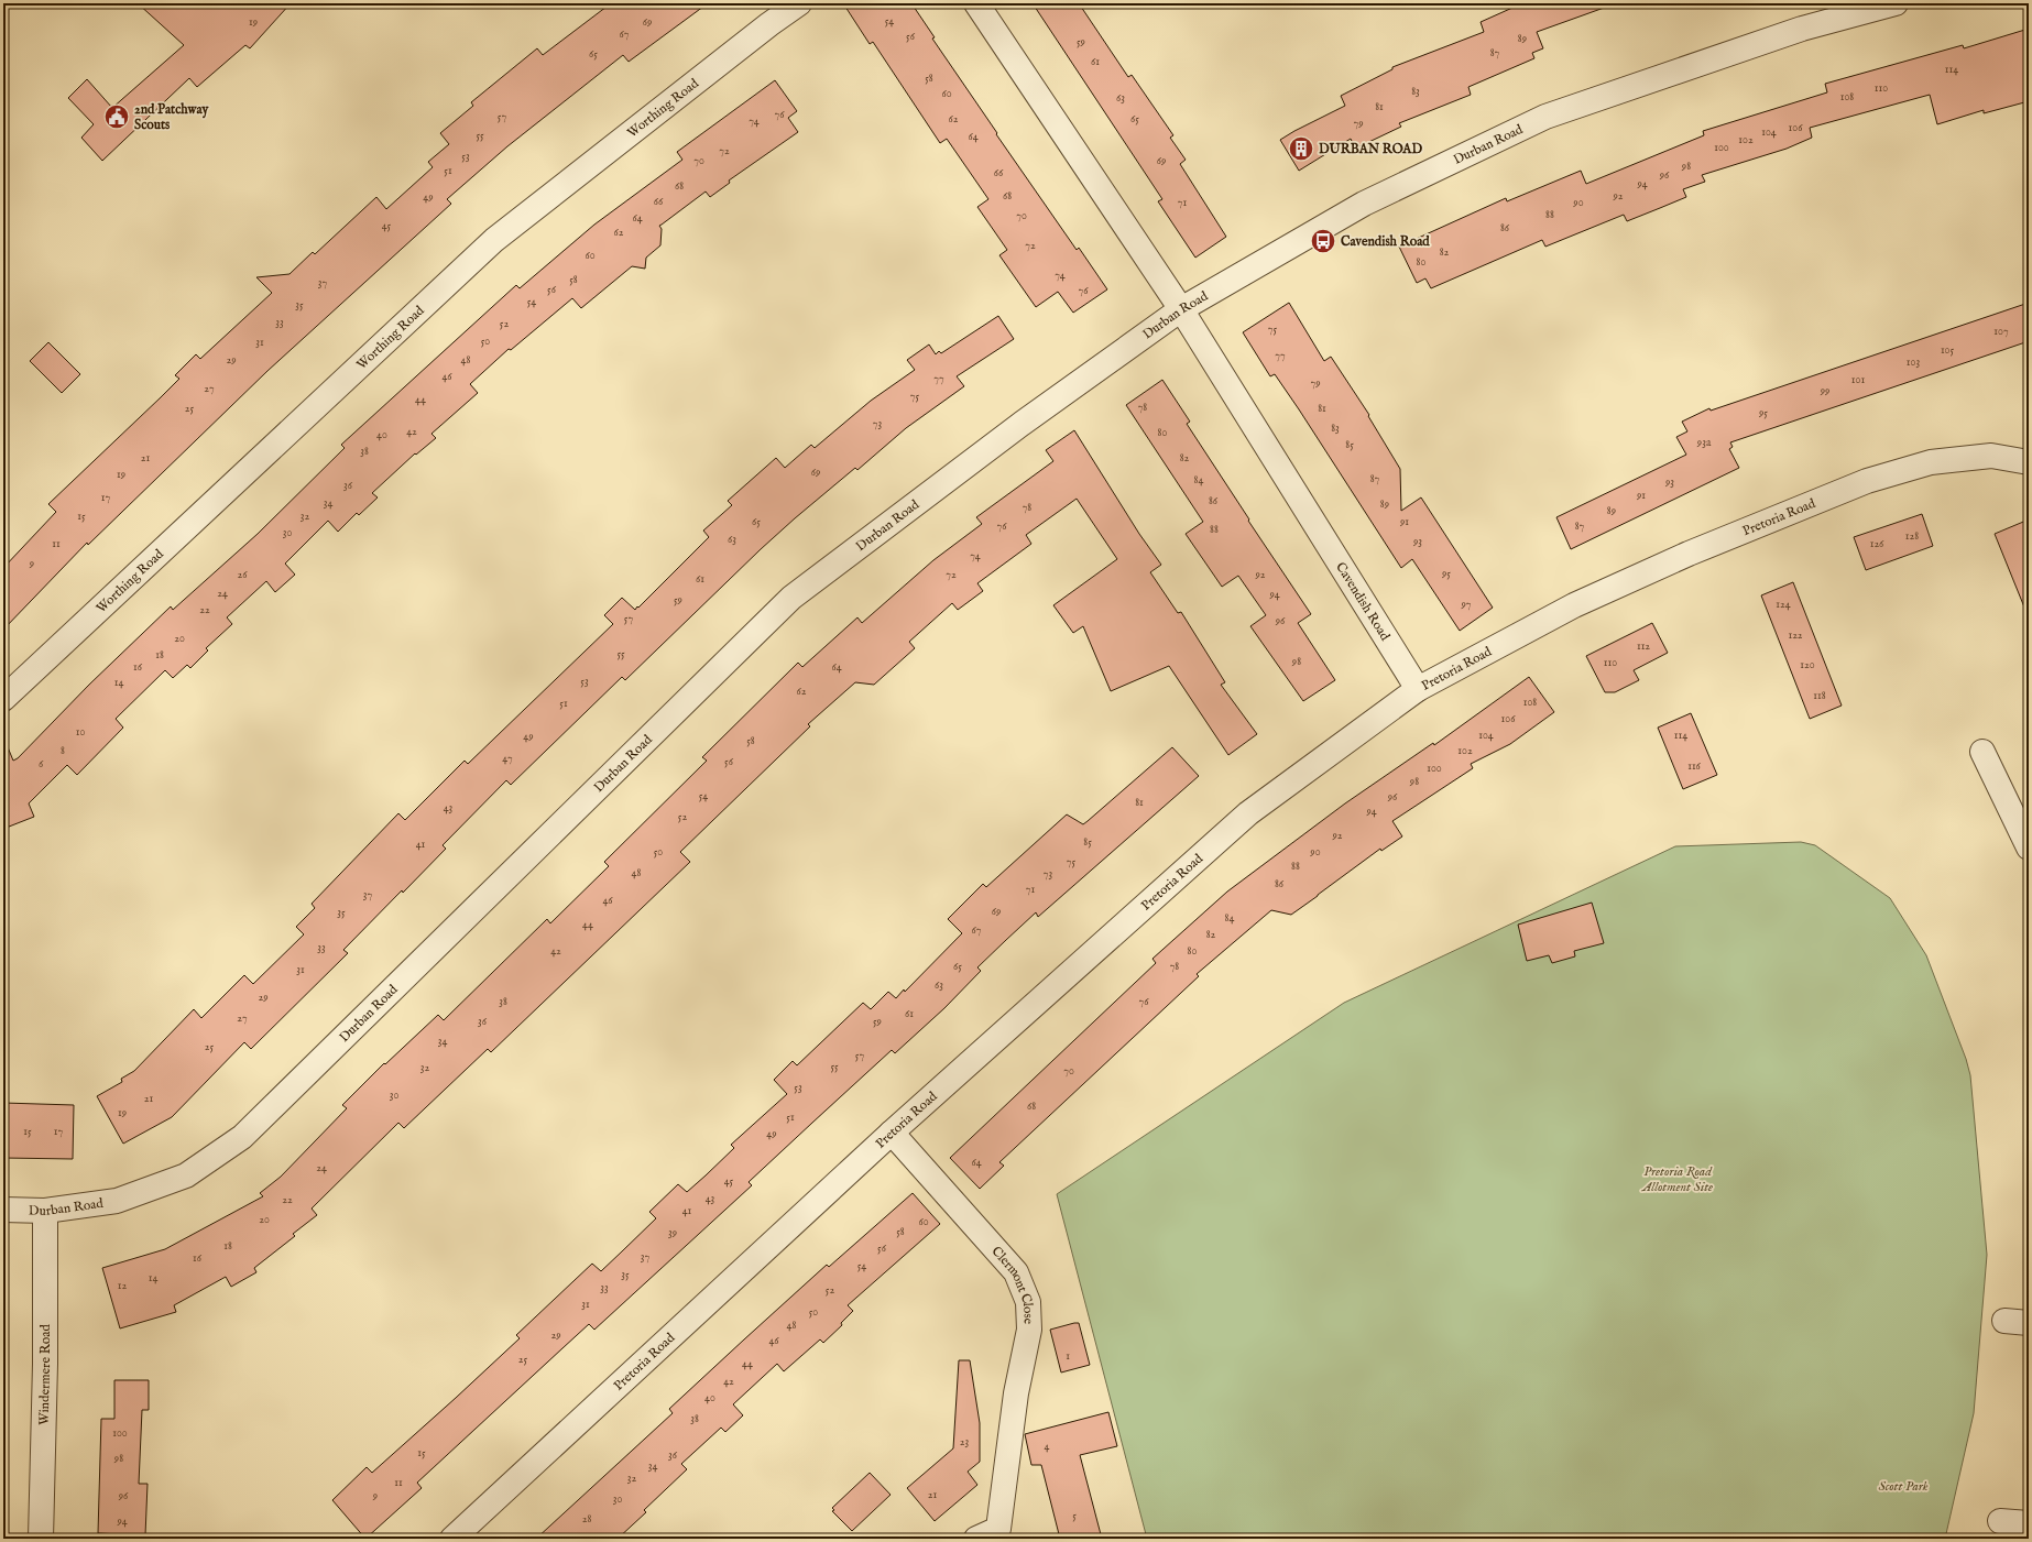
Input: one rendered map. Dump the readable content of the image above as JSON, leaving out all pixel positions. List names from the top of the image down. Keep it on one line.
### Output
{"streets":{"street":["Worthing Road","Durban Road","Pretoria Road","Cavendish Road","Clermont Close","Windermere Road"]},"crossings":[["Durban Road","Cavendish Road"],["Durban Road","Windermere Road"],["Pretoria Road","Cavendish Road"],["Pretoria Road","Clermont Close"]],"parks":["Pretoria Road Allotment Site","Scott Park"],"places":{"public building":["2nd Patchway Scouts"],"building":["DURBAN ROAD"],"bus stop":["Cavendish Road"]},"house_numbers":["54","19","69","67","56","89","59","87","65","61","114","58","110","83","60","108","63","81","76","57","62","65","74","79","106","104","55","64","102","100","72","53","70","69","98","51","66","96","94","68","68","92","49","66","71","90","88","70","64","45","86","62","72","82","60","80","74","58","37","56","76","54","35","33","52","75","107","50","31","105","77","29","48","103","46","77","101","79","27","99","75","44","78","25","81","95","73","83","42","80","40","93a","85","38","21","82","69","19","87","84","93","36","91","17","86","34","89","78","89","15","32","65","91","76","87","88","30","128","63","93","11","126","74","9","95","26","72","92","61","24","94","59","97","124","22","57","96","122","20","112","55","18","98","110","120","16","64","53","14","62","118","108","51","106","10","104","114","49","58","8","102","47","56","6","116","100","98","54","96","81","43","94","52","92","85","41","50","90","75","88","48","73","86","71","37","46","69","35","84","44","67","82","33","42","80","65","78","31","63","29","38","76","61","27","36","59","34","25","57","55","32","70","53","30","21","68","19","51","15","17","49","64","24","45","43","22","41","20","60","58","39","18","56","37","16","54","35","14","12","33","52","31","50","48","29","46","1","25","44","42","40","38","100","23","4","15","36","98","34","32","11","21","96","9","30","5","28","94"]}
